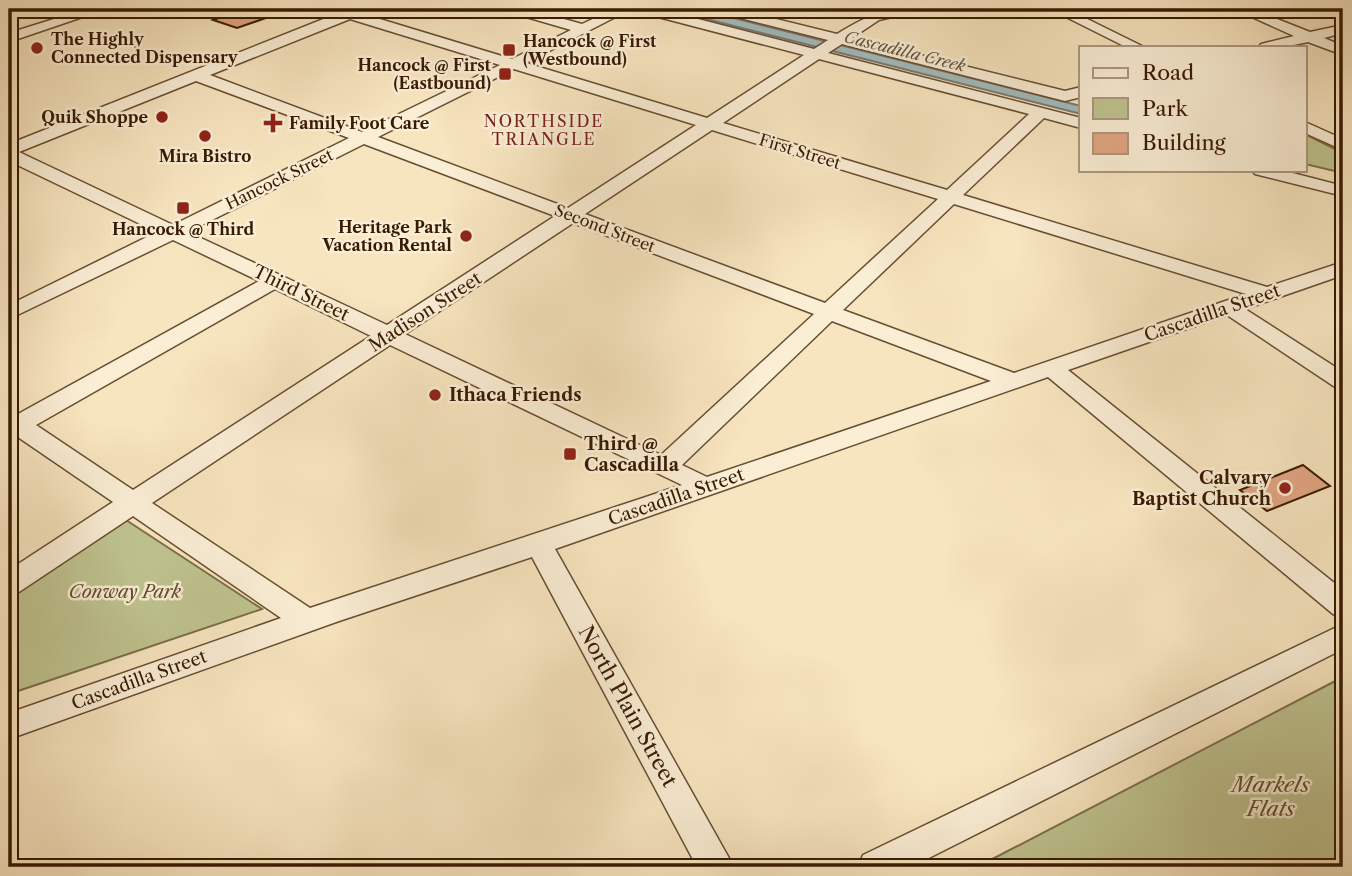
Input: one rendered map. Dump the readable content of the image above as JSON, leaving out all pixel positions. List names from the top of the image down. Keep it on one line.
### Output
{"streets":{"street":["First Street","Hancock Street","Second Street","Third Street","Madison Street","Cascadilla Street","North Plain Street"]},"crossings":[["First Street","Hancock Street"],["First Street","Madison Street"],["First Street","Cascadilla Street"],["Hancock Street","Second Street"],["Hancock Street","Third Street"],["Second Street","Madison Street"],["Second Street","Cascadilla Street"],["Third Street","Madison Street"],["Third Street","Cascadilla Street"],["Cascadilla Street","North Plain Street"]],"districts":["NORTHSIDE TRIANGLE"],"water":["Cascadilla Creek"],"parks":["Conway Park","Markels Flats"],"places":{"other":["The Highly Connected Dispensary","Quik Shoppe","Mira Bistro","Heritage Park Vacation Rental","Ithaca Friends","Calvary Baptist Church"],"transit":["Hancock @ First (Westbound)","Hancock @ First (Eastbound)","Hancock @ Third","Third @ Cascadilla"],"health":["Family Foot Care"]},"legend":["Road","Park","Building"]}
